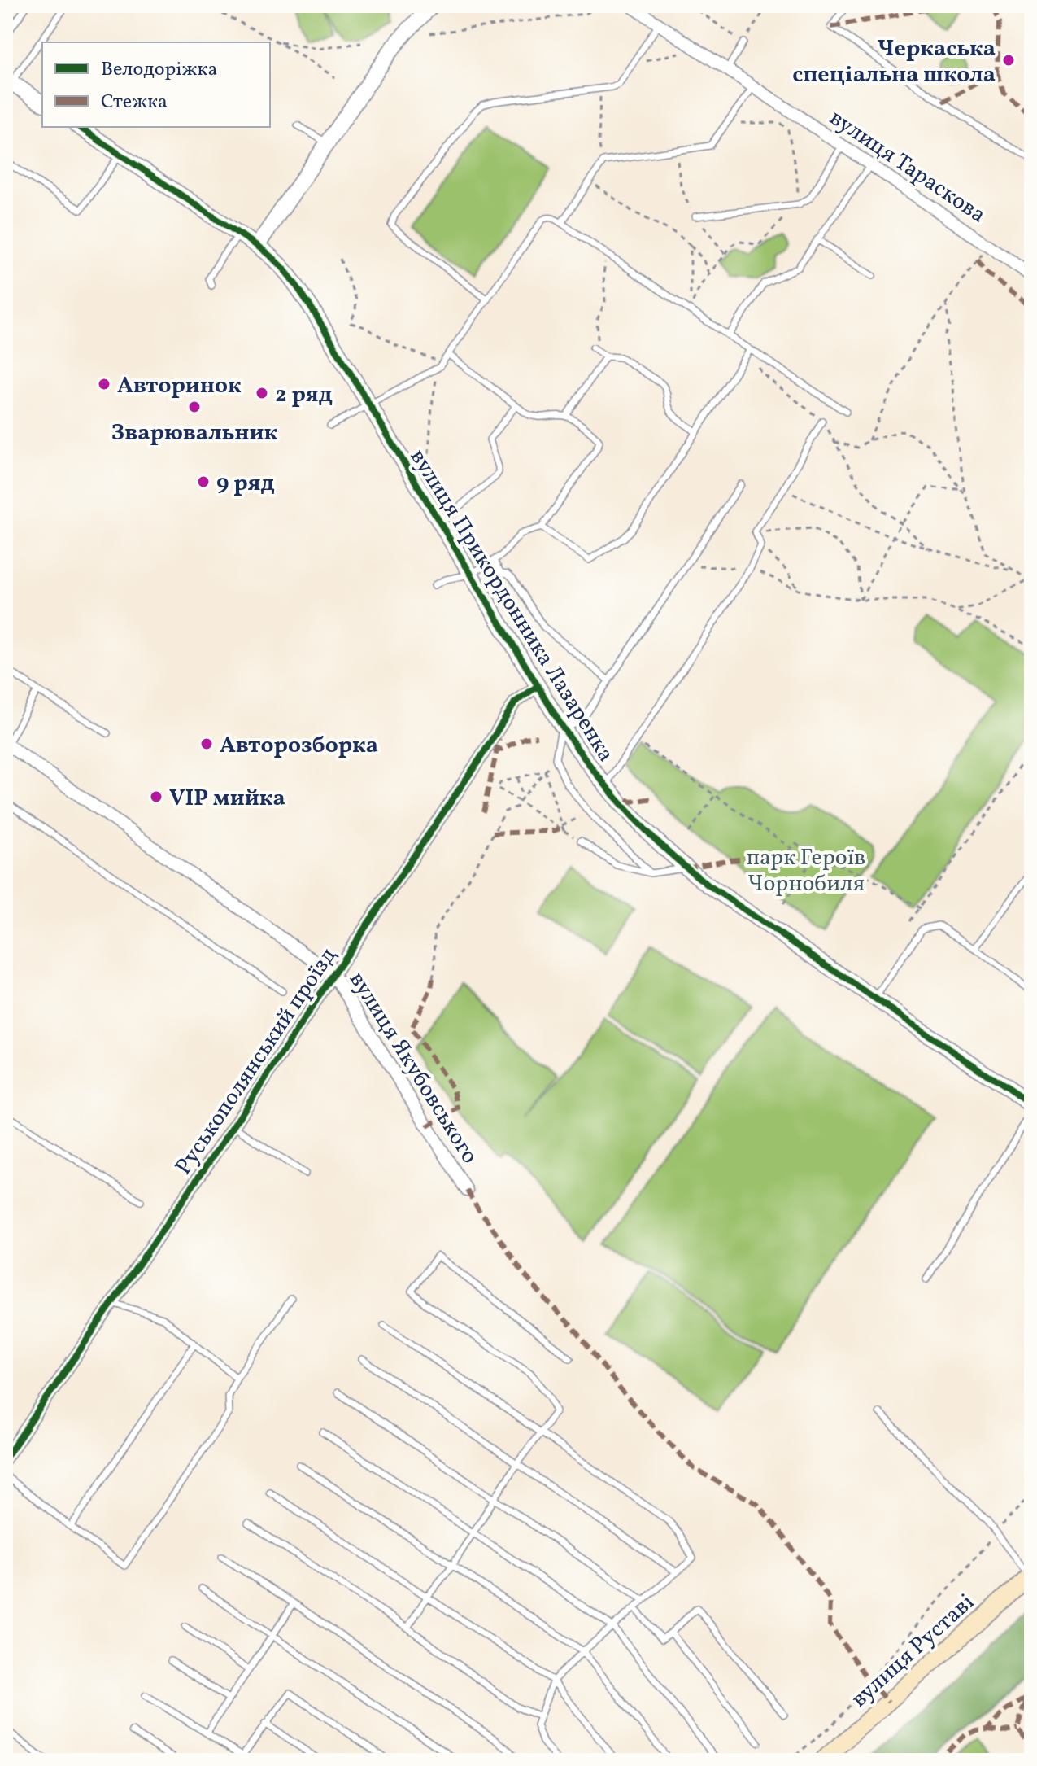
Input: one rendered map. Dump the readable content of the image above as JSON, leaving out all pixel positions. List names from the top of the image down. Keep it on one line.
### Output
{"streets":{"main road":["вулиця Руставі"],"street":["вулиця Тараскова","вулиця Прикордонника Лазаренка","Руськополянський проїзд","вулиця Якубовського"]},"crossings":[["вулиця Прикордонника Лазаренка","Руськополянський проїзд"],["Руськополянський проїзд","вулиця Якубовського"]],"parks":["парк Героїв Чорнобиля"],"places":["Черкаська спеціальна школа","Авторинок","2 ряд","Зварювальник","9 ряд","Авторозборка","VIP мийка"],"legend":["Велодоріжка","Стежка"]}
